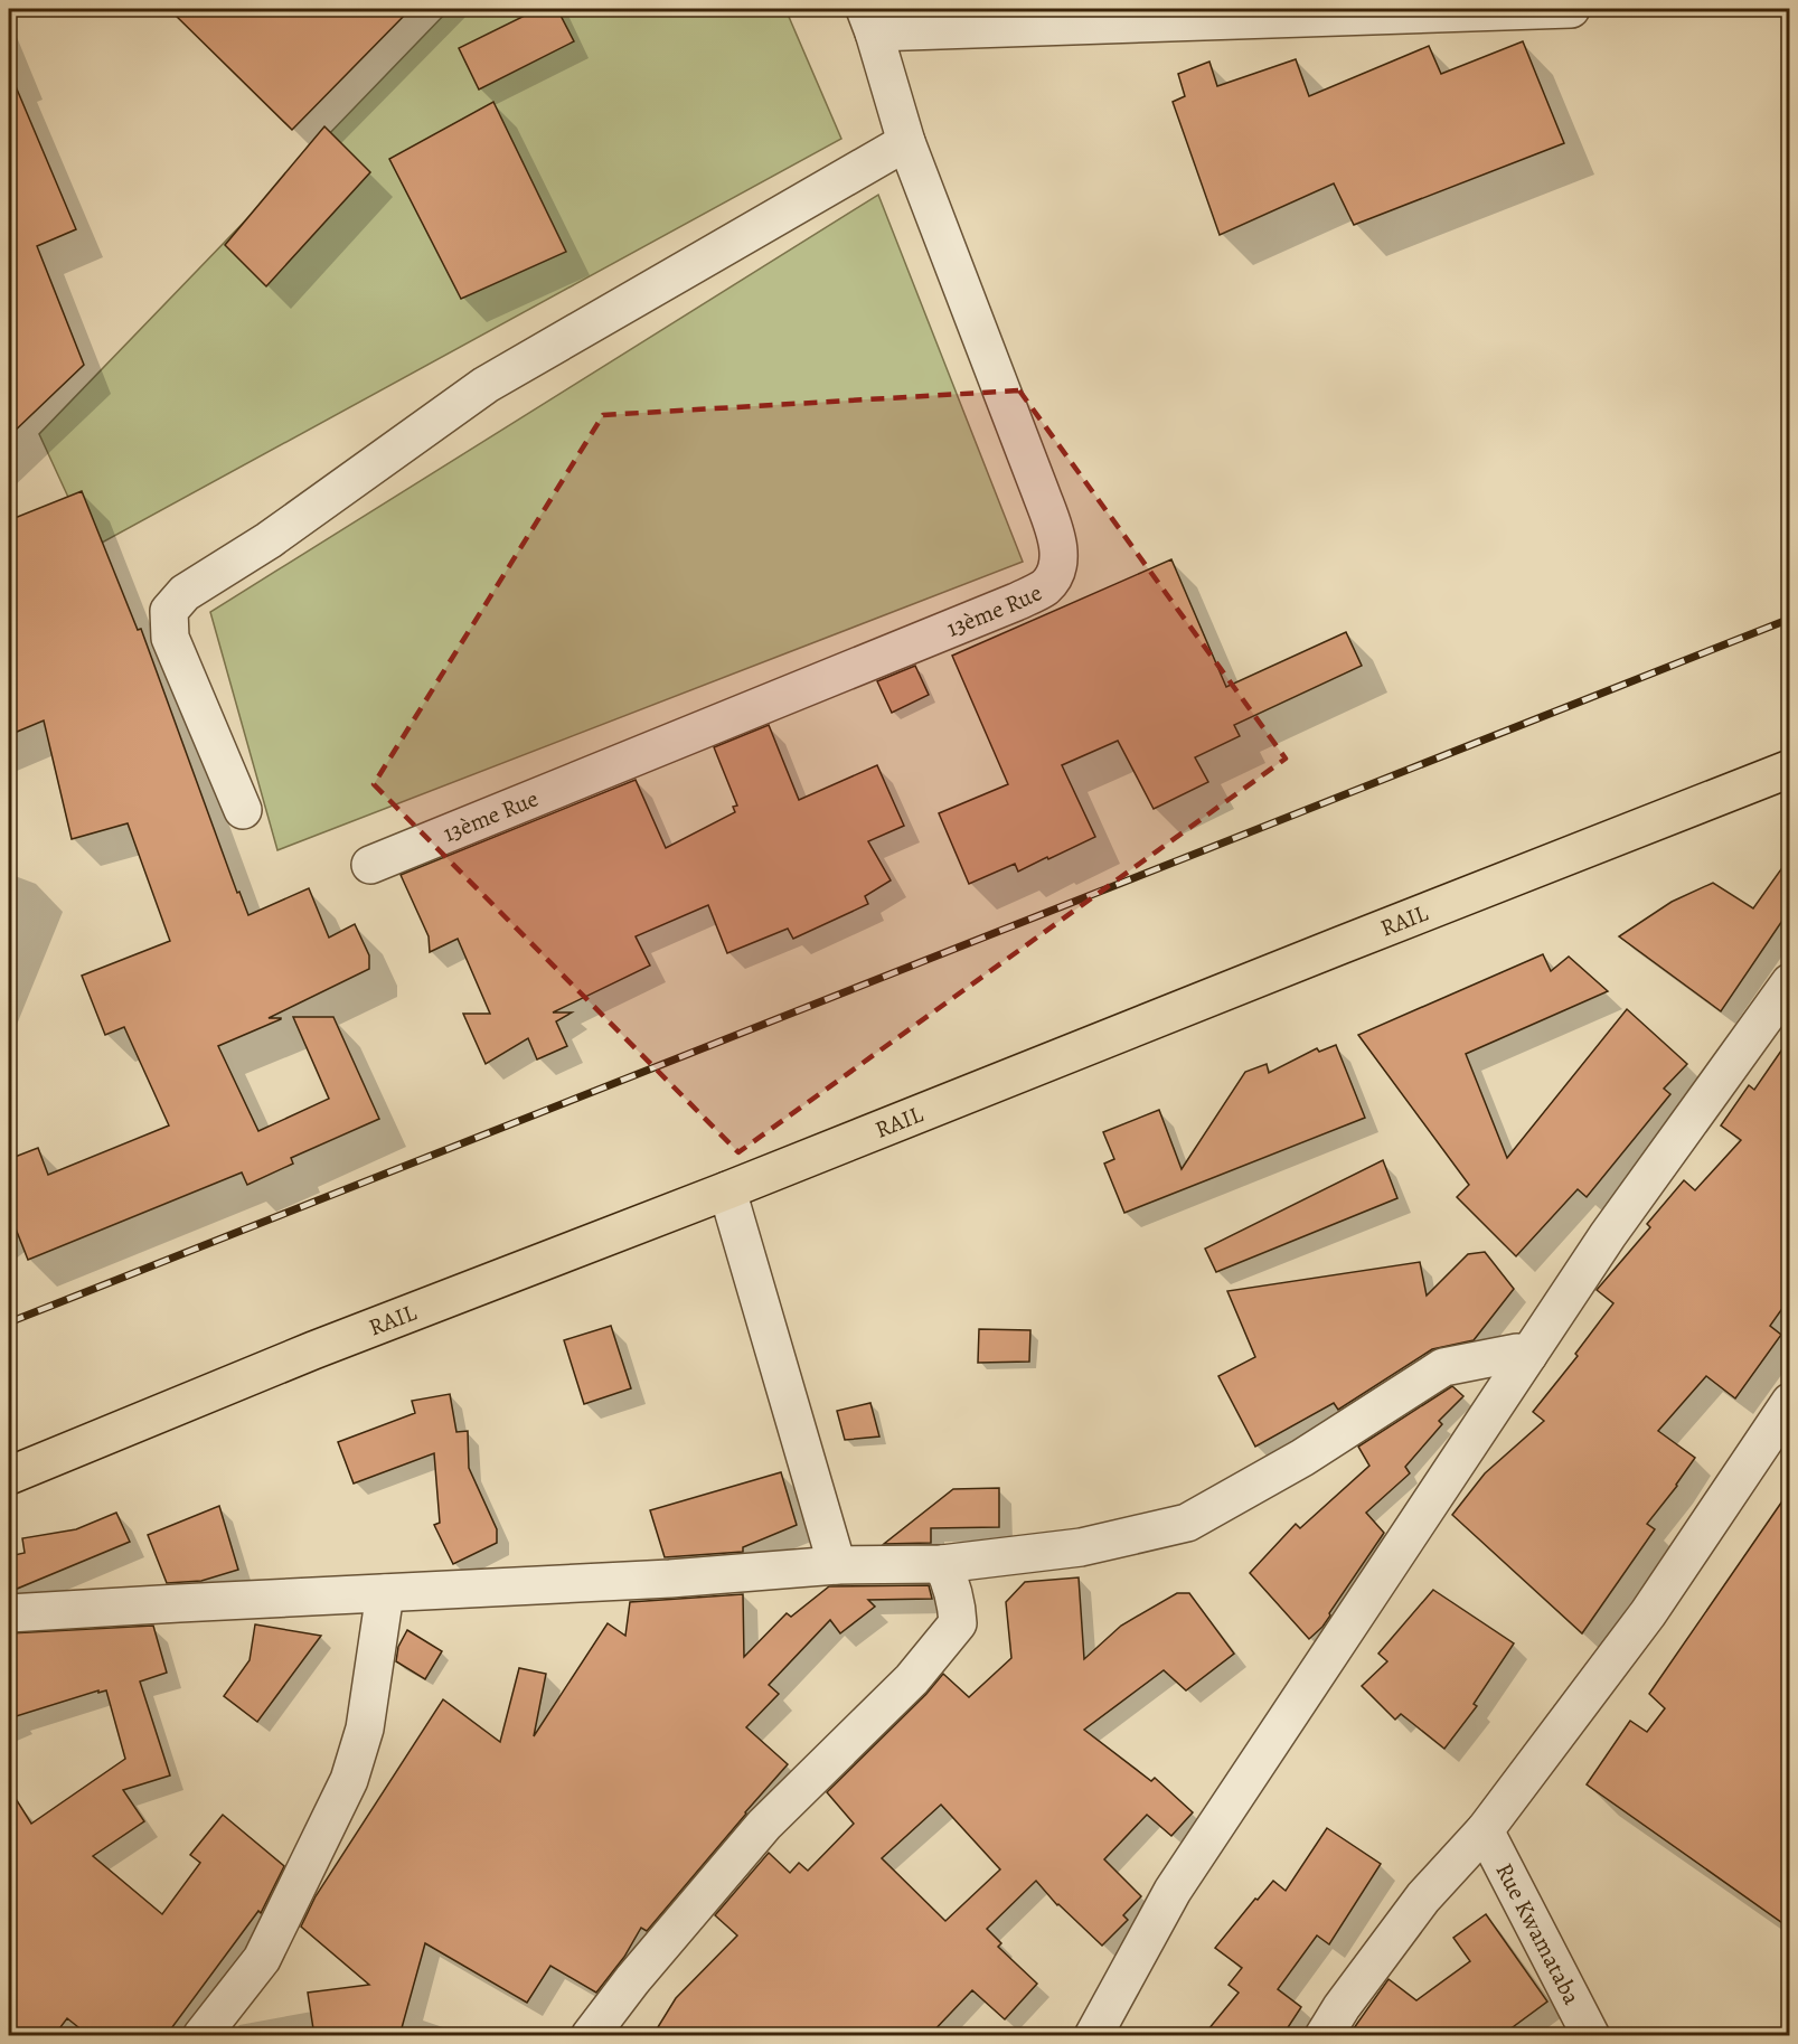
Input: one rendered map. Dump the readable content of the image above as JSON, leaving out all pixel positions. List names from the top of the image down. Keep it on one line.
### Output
{"streets":{"main road":["RAIL"],"street":["13ème Rue","Rue Kwamataba"]}}
